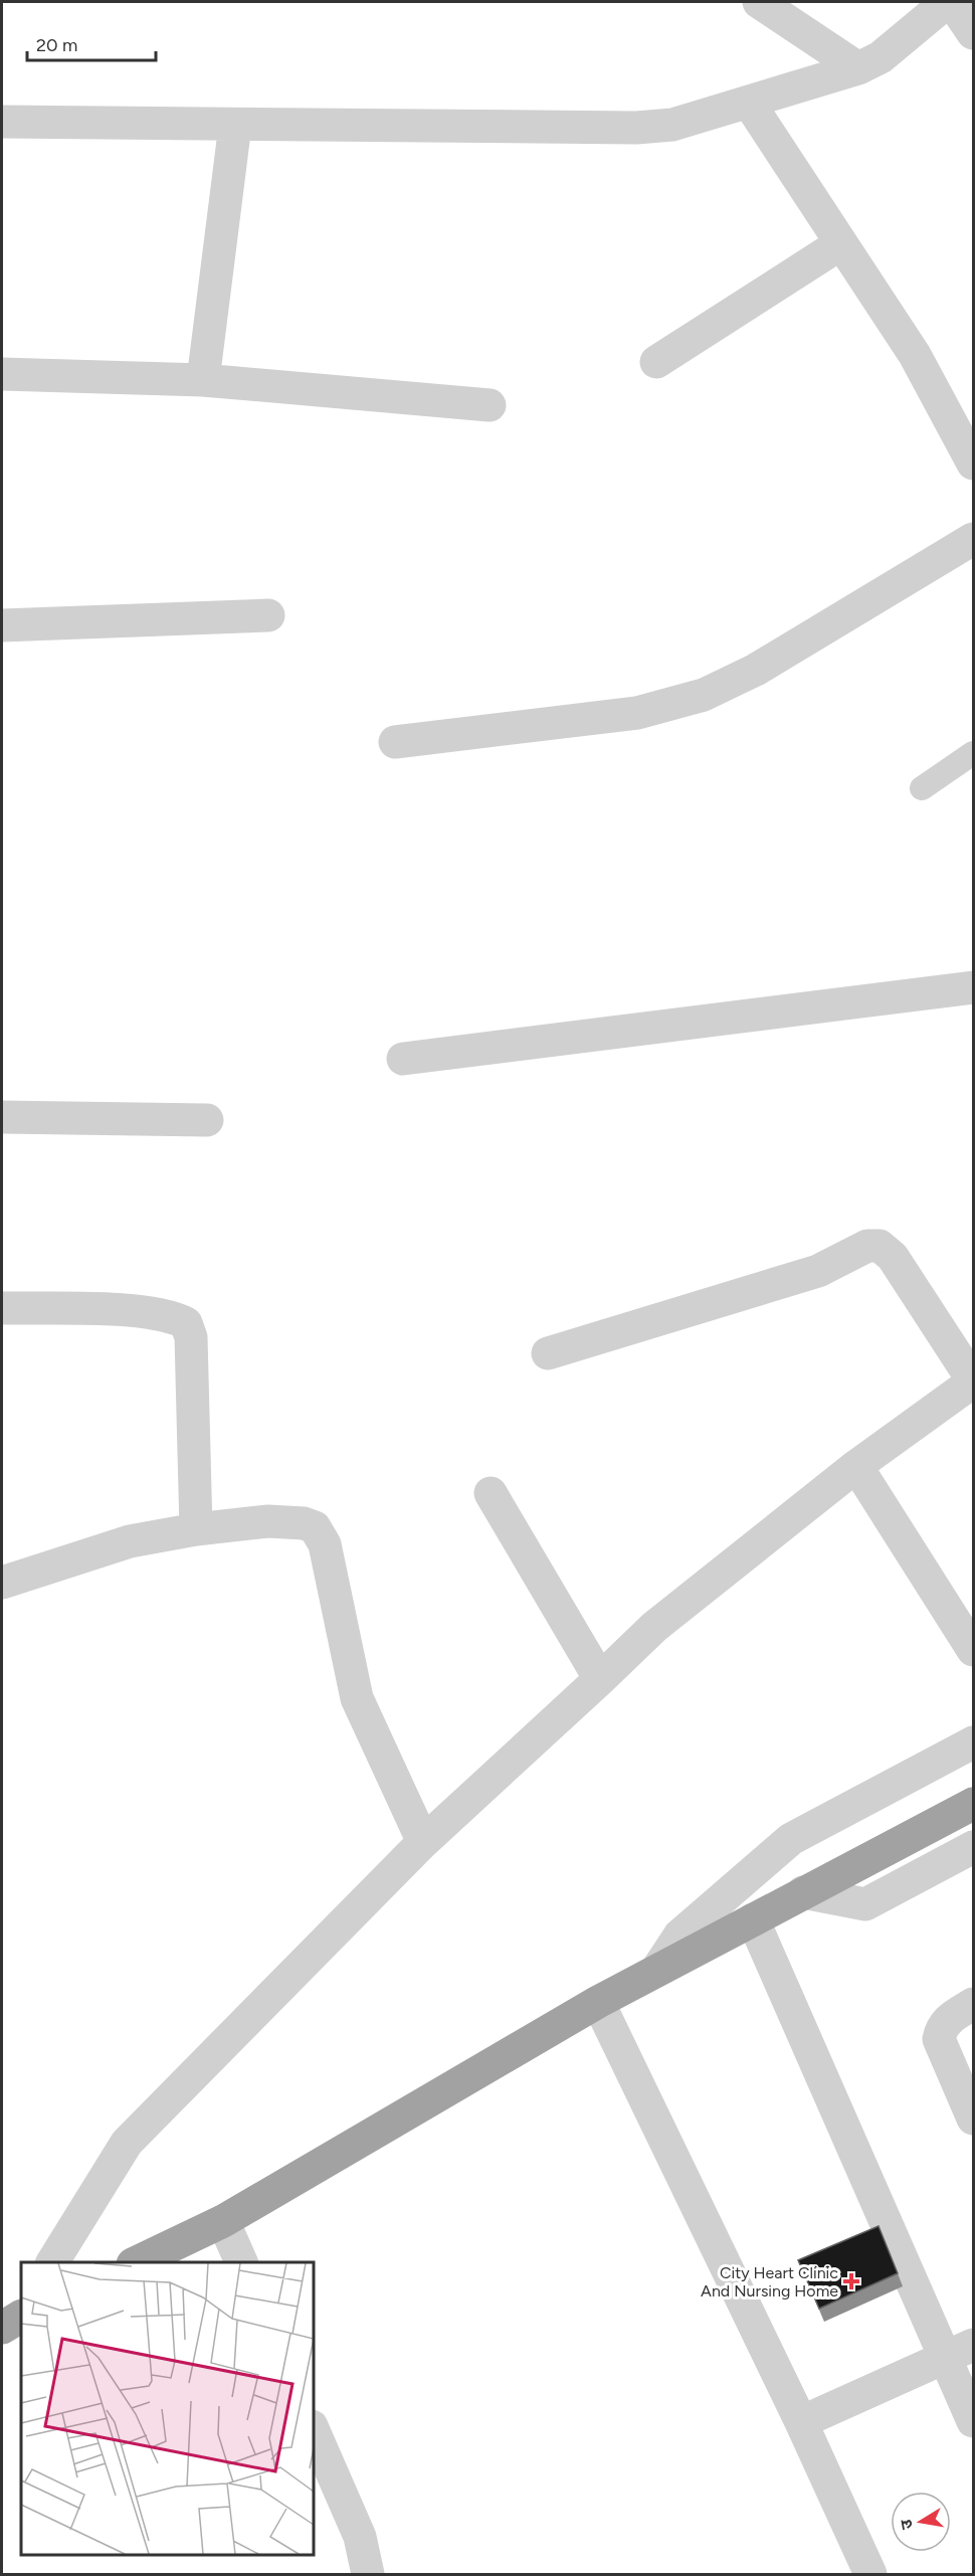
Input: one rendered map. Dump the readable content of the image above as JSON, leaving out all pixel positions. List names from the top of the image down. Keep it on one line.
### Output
{"places":{"health":["City Heart Clinic And Nursing Home"]},"scale_bar":"20 m","north":"left"}
